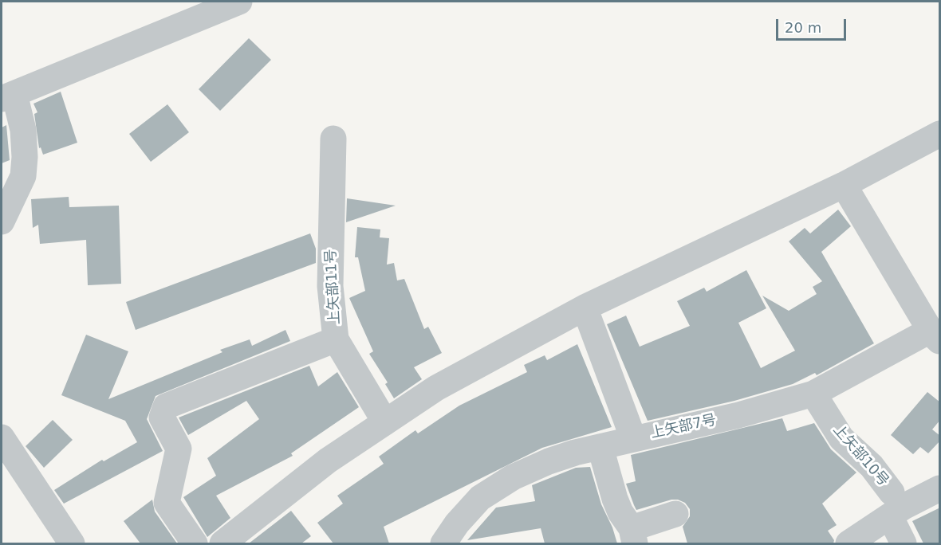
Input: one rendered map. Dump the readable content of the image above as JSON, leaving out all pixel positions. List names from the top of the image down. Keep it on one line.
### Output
{"streets":{"street":["上矢部11号","上矢部7号","上矢部10号"]},"crossings":[["上矢部7号","上矢部10号"]],"scale_bar":"20 m"}
